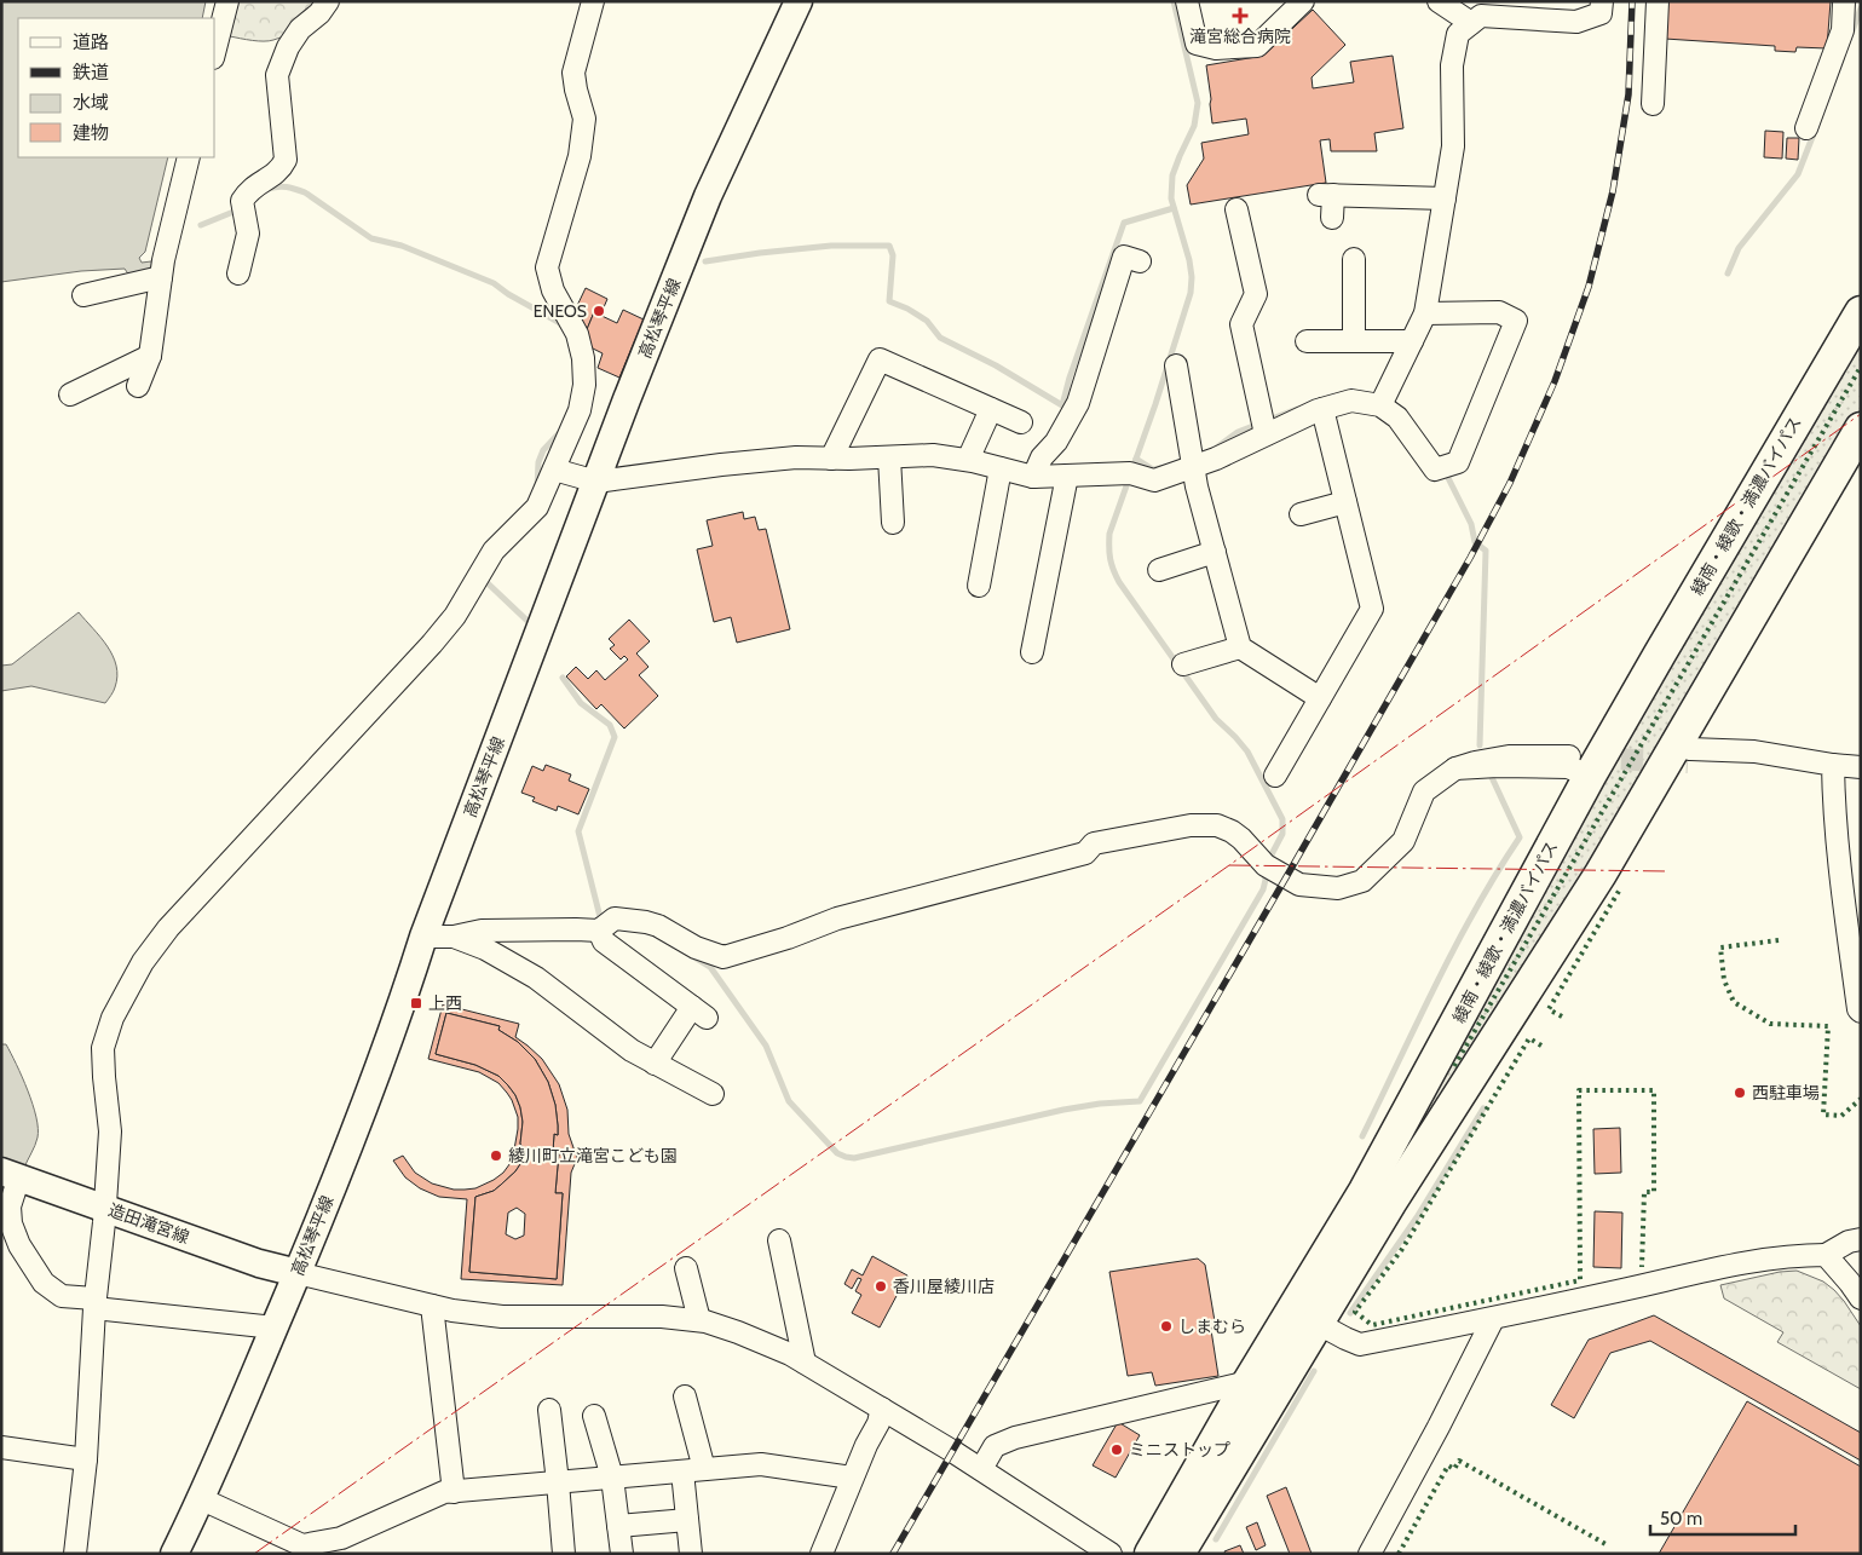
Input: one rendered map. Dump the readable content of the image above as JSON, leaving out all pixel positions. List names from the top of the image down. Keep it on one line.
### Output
{"streets":{"highway":["綾南・綾歌・満濃バイパス"],"main road":["高松琴平線","造田滝宮線"]},"crossings":[["高松琴平線","造田滝宮線"]],"places":{"health":["滝宮総合病院"],"other":["ENEOS","西駐車場","綾川町立滝宮こども園","香川屋綾川店","しまむら","ミニストップ"],"transit":["上西"]},"legend":["道路","鉄道","水域","建物"],"scale_bar":"50 m"}
